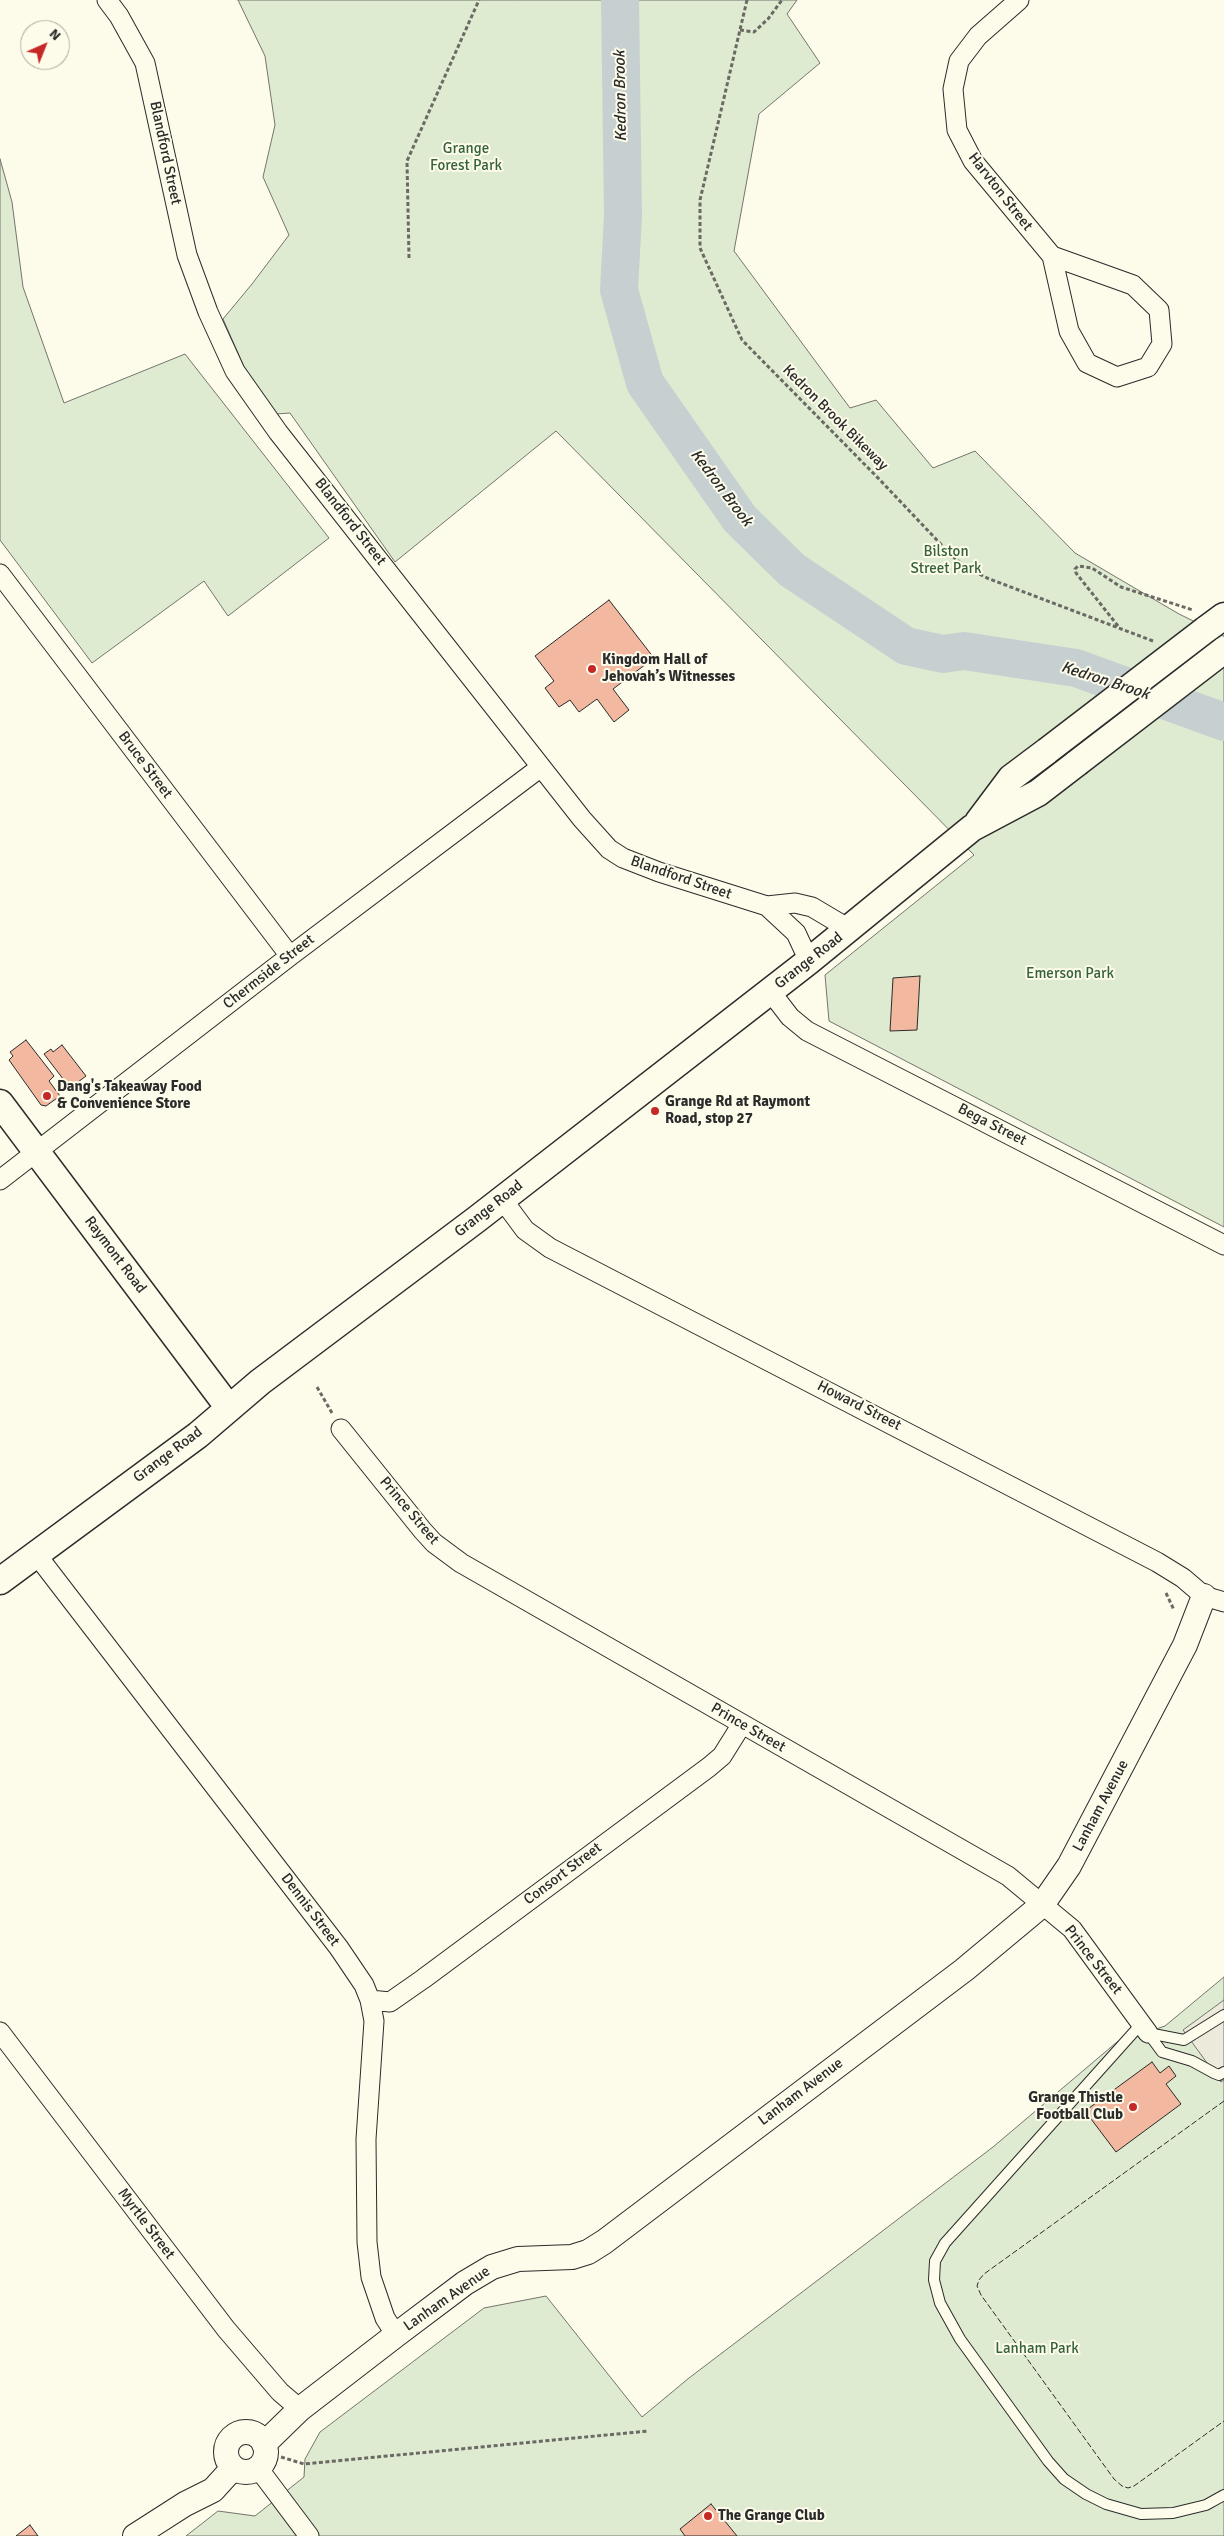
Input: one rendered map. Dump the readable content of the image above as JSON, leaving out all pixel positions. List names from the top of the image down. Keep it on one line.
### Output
{"streets":{"main road":["Grange Road","Raymont Road"],"street":["Blandford Street","Harvton Street","Bruce Street","Chermside Street","Bega Street","Howard Street","Prince Street","Lanham Avenue","Consort Street","Dennis Street","Myrtle Street"],"path":["Kedron Brook Bikeway"]},"crossings":[["Blandford Street","Grange Road"],["Blandford Street","Chermside Street"],["Bruce Street","Chermside Street"],["Grange Road","Bega Street"],["Grange Road","Raymont Road"],["Grange Road","Howard Street"],["Grange Road","Dennis Street"],["Chermside Street","Raymont Road"],["Howard Street","Lanham Avenue"],["Prince Street","Lanham Avenue"],["Prince Street","Consort Street"],["Lanham Avenue","Dennis Street"],["Lanham Avenue","Myrtle Street"],["Consort Street","Dennis Street"]],"water":["Kedron Brook"],"parks":["Grange Forest Park","Bilston Street Park","Emerson Park","Lanham Park"],"places":["Kingdom Hall of Jehovah’s Witnesses","Dang's Takeaway Food & Convenience Store","Grange Rd at Raymont Road, stop 27","Grange Thistle Football Club","The Grange Club"],"north":"top right"}
